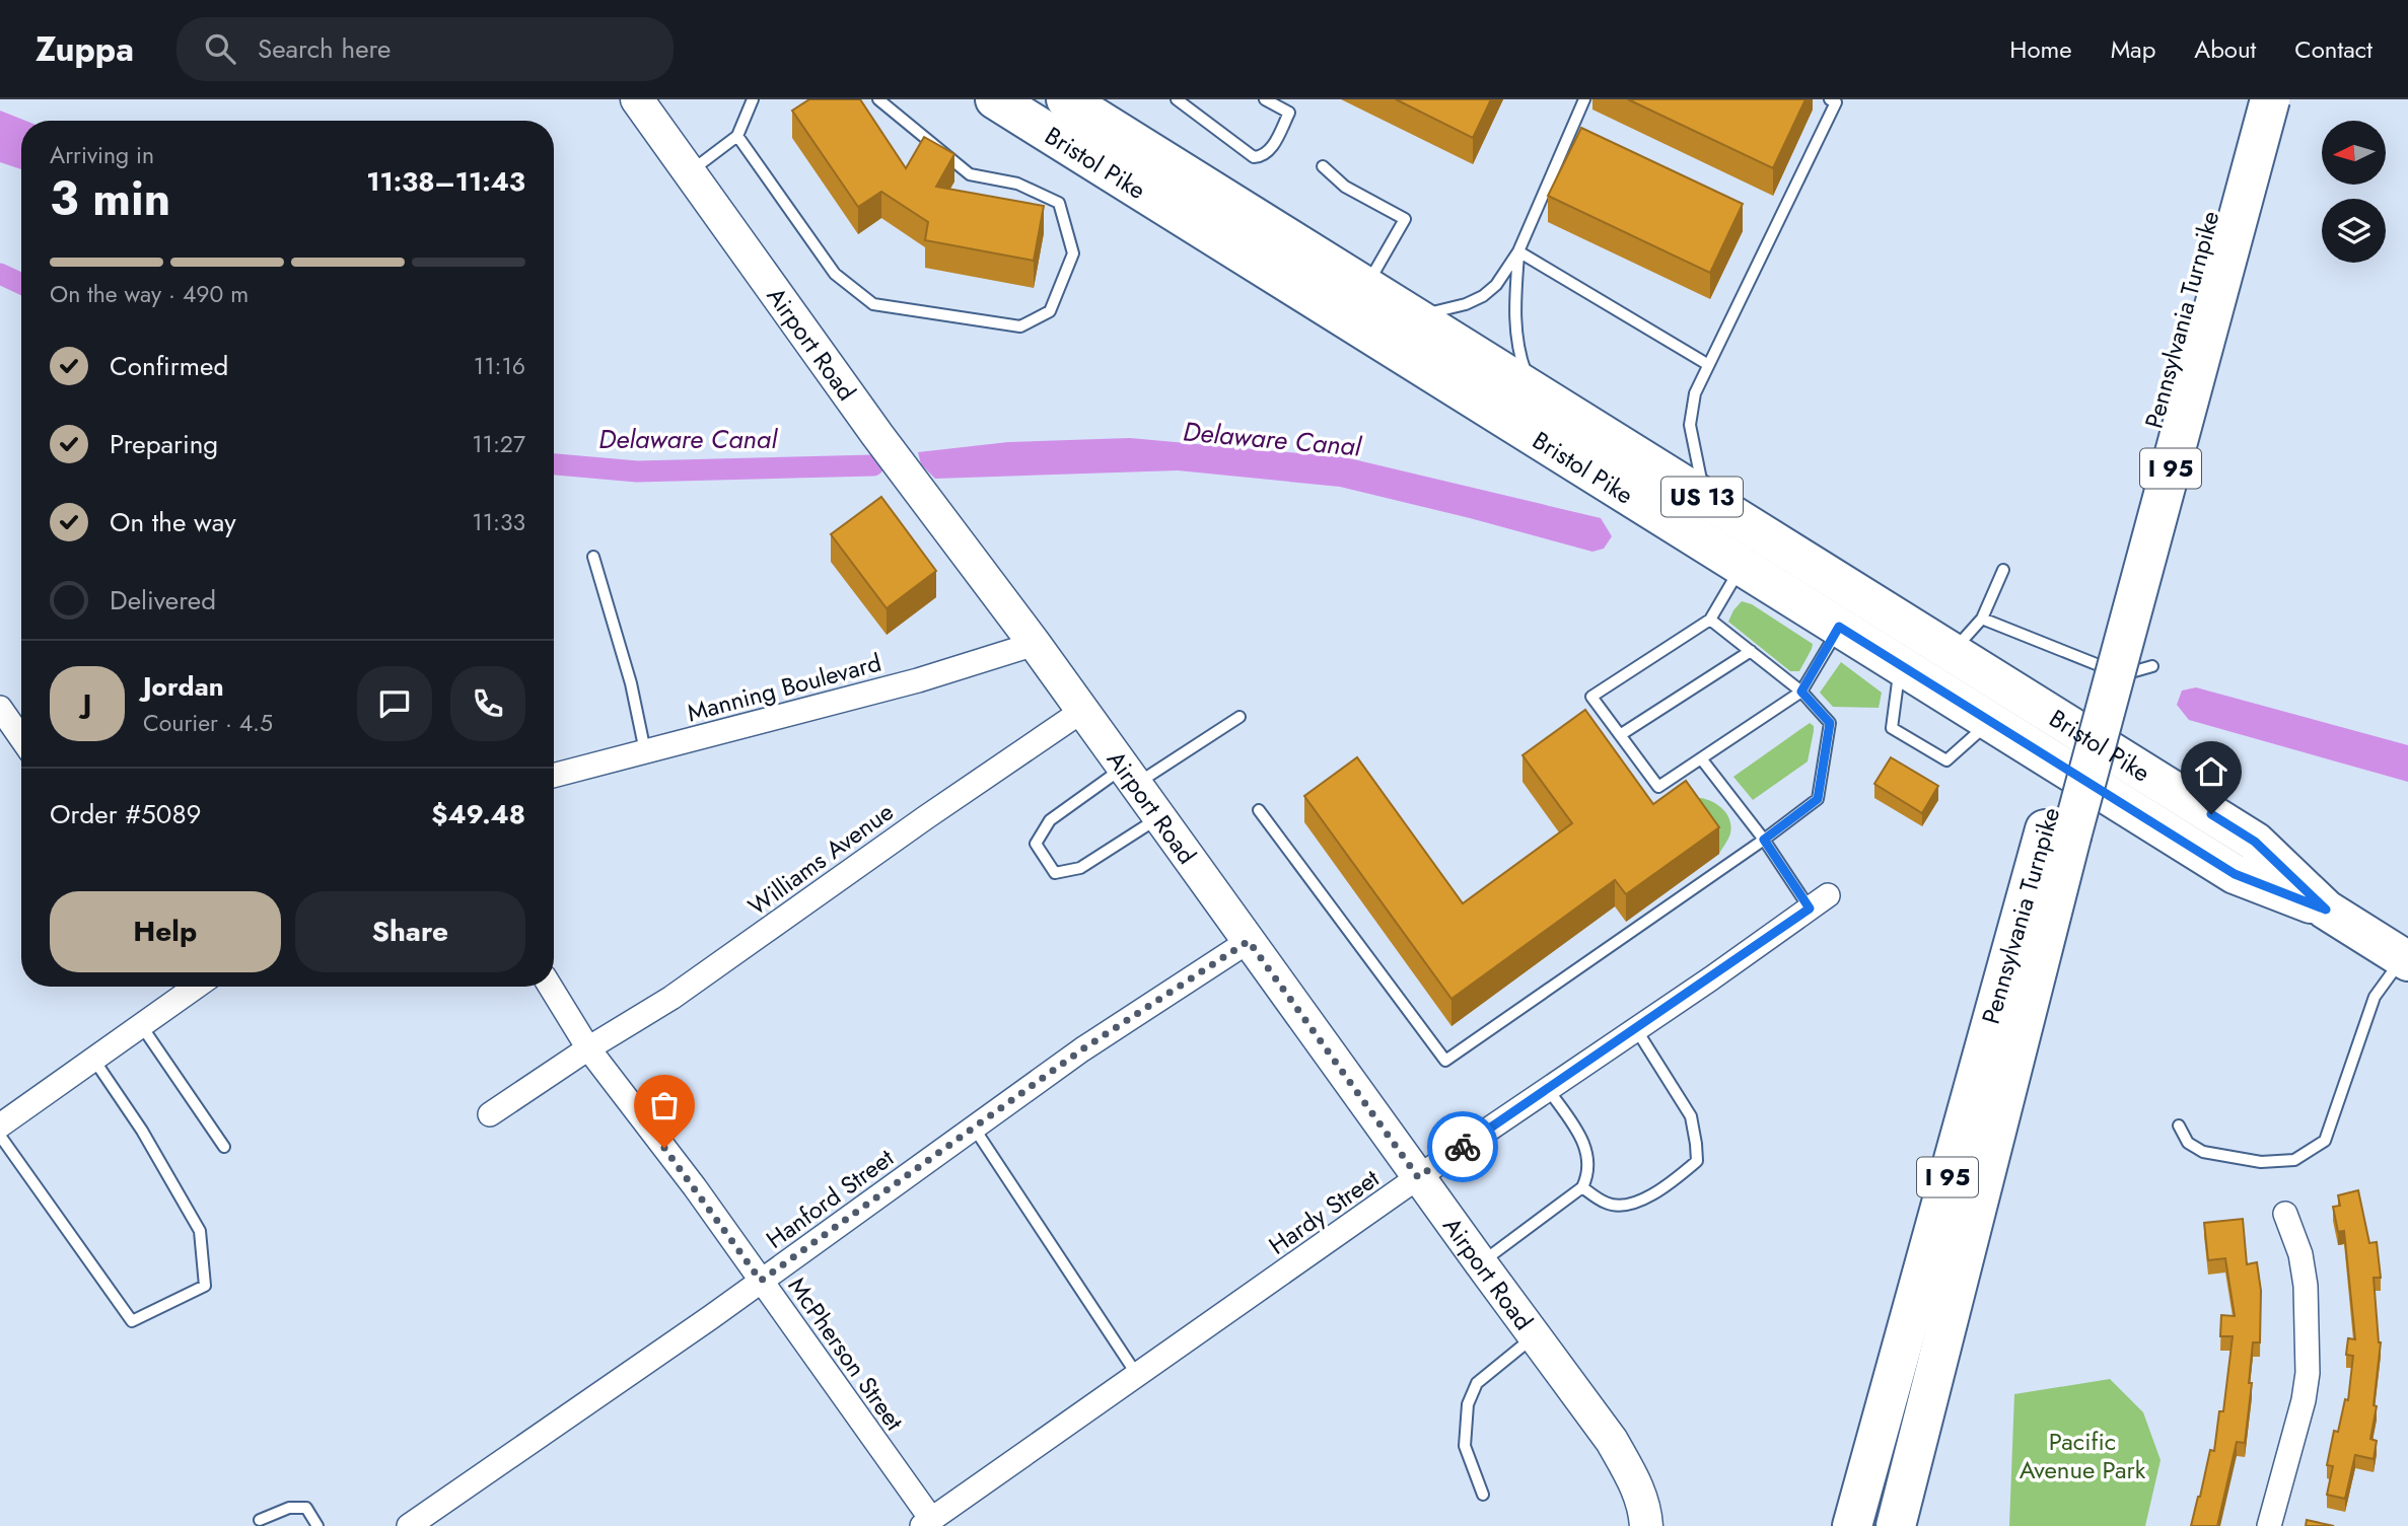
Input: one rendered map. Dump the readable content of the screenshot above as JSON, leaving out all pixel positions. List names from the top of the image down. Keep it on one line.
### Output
{"streets":{"highway":["Bristol Pike","Pennsylvania Turnpike","I 95","US 13"],"street":["Airport Road","Manning Boulevard","Williams Avenue","Hanford Street","Hardy Street","McPherson Street"]},"crossings":[["Airport Road","Manning Boulevard"],["Airport Road","Williams Avenue"],["Airport Road","Hanford Street"],["Airport Road","Hardy Street"],["Williams Avenue","McPherson Street"],["Hanford Street","McPherson Street"],["Hardy Street","McPherson Street"]],"water":["Delaware Canal"],"parks":["Pacific Avenue Park"],"north":"left","page":{"header":"Zuppa","search":"Search here","nav":["Home","Map","About","Contact"],"heading":["3 min","Arriving in","11:38–11:43"],"panel":["Jordan","Courier · 4.5","Order #5089","$49.48"],"bar":"On the way · 490 m","list":[["Confirmed","11:16"],["Preparing","11:27"],["On the way","11:33"],"Delivered"],"round":"J","buttons":["Help","Share"]}}
